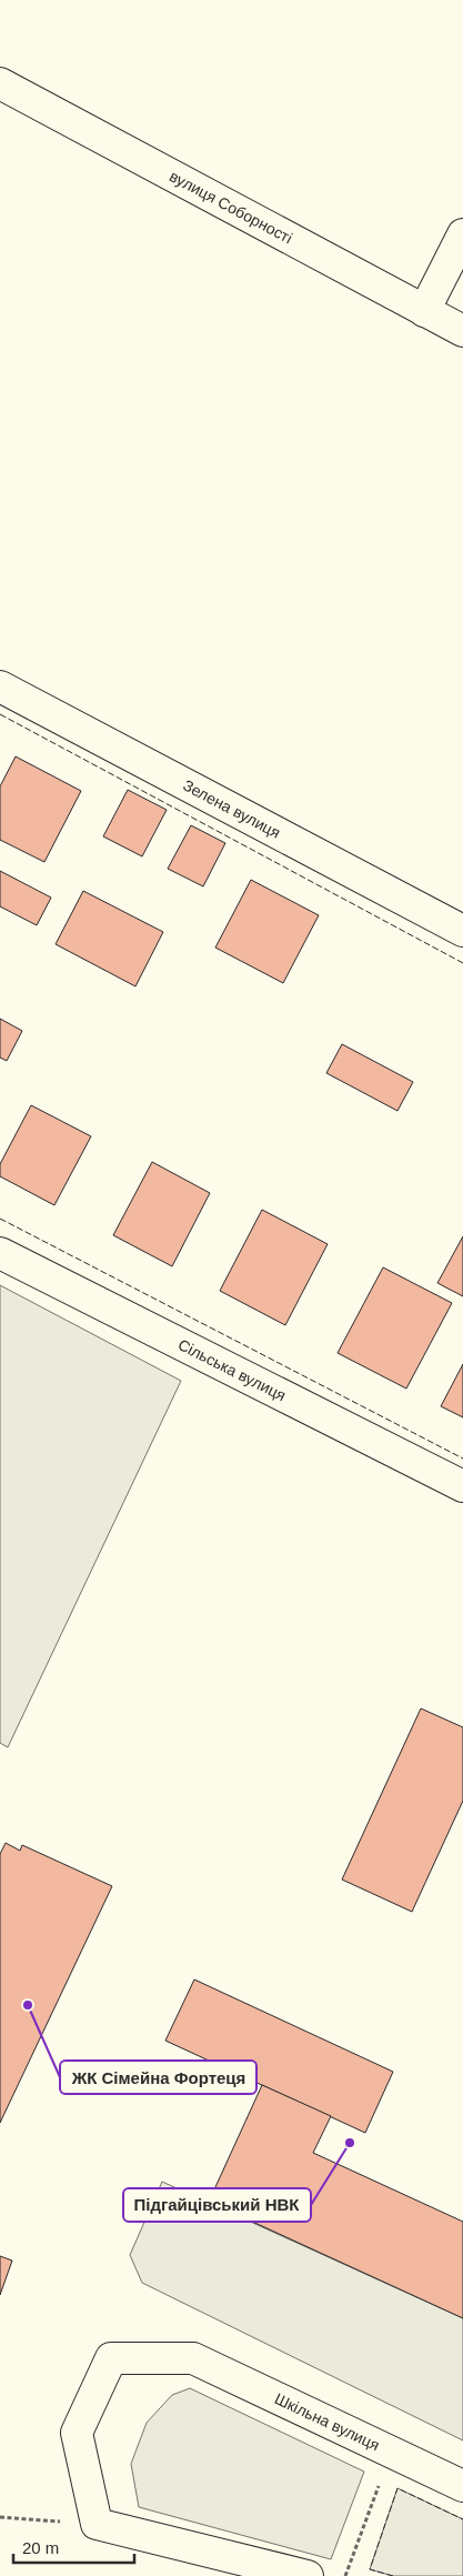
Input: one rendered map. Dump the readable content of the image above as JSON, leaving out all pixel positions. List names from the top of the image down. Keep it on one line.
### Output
{"streets":{"street":["вулиця Соборності","Зелена вулиця","Сільська вулиця","Шкільна вулиця"]},"places":["ЖК Сімейна Фортеця","Підгайцівський НВК"],"scale_bar":"20 m"}
